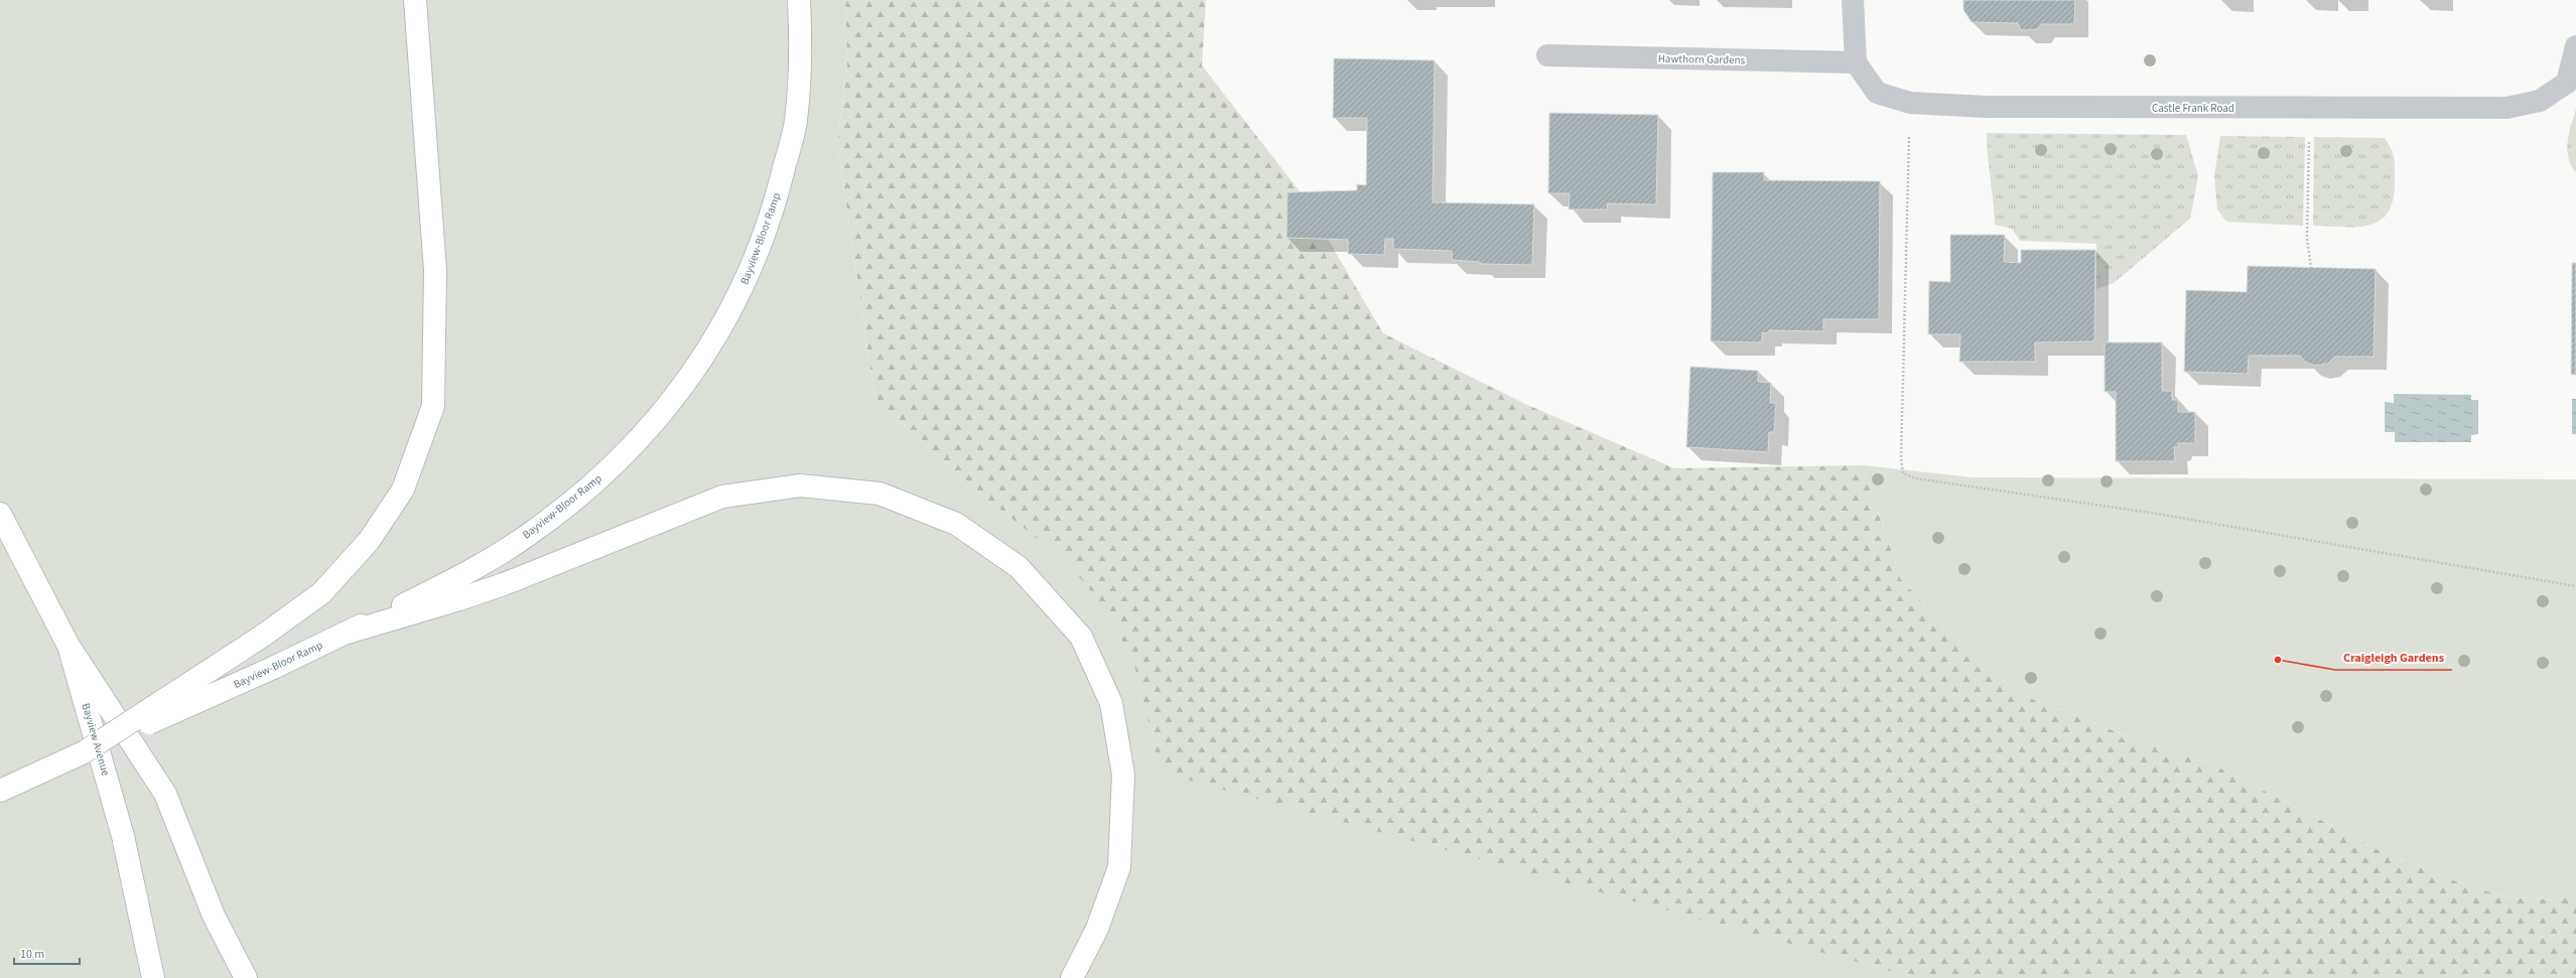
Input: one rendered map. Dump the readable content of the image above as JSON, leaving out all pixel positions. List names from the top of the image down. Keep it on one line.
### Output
{"streets":{"main road":["Bayview-Bloor Ramp","Bayview Avenue"],"street":["Hawthorn Gardens","Castle Frank Road"]},"crossings":[["Hawthorn Gardens","Castle Frank Road"]],"places":["Craigleigh Gardens"],"scale_bar":"10 m"}
